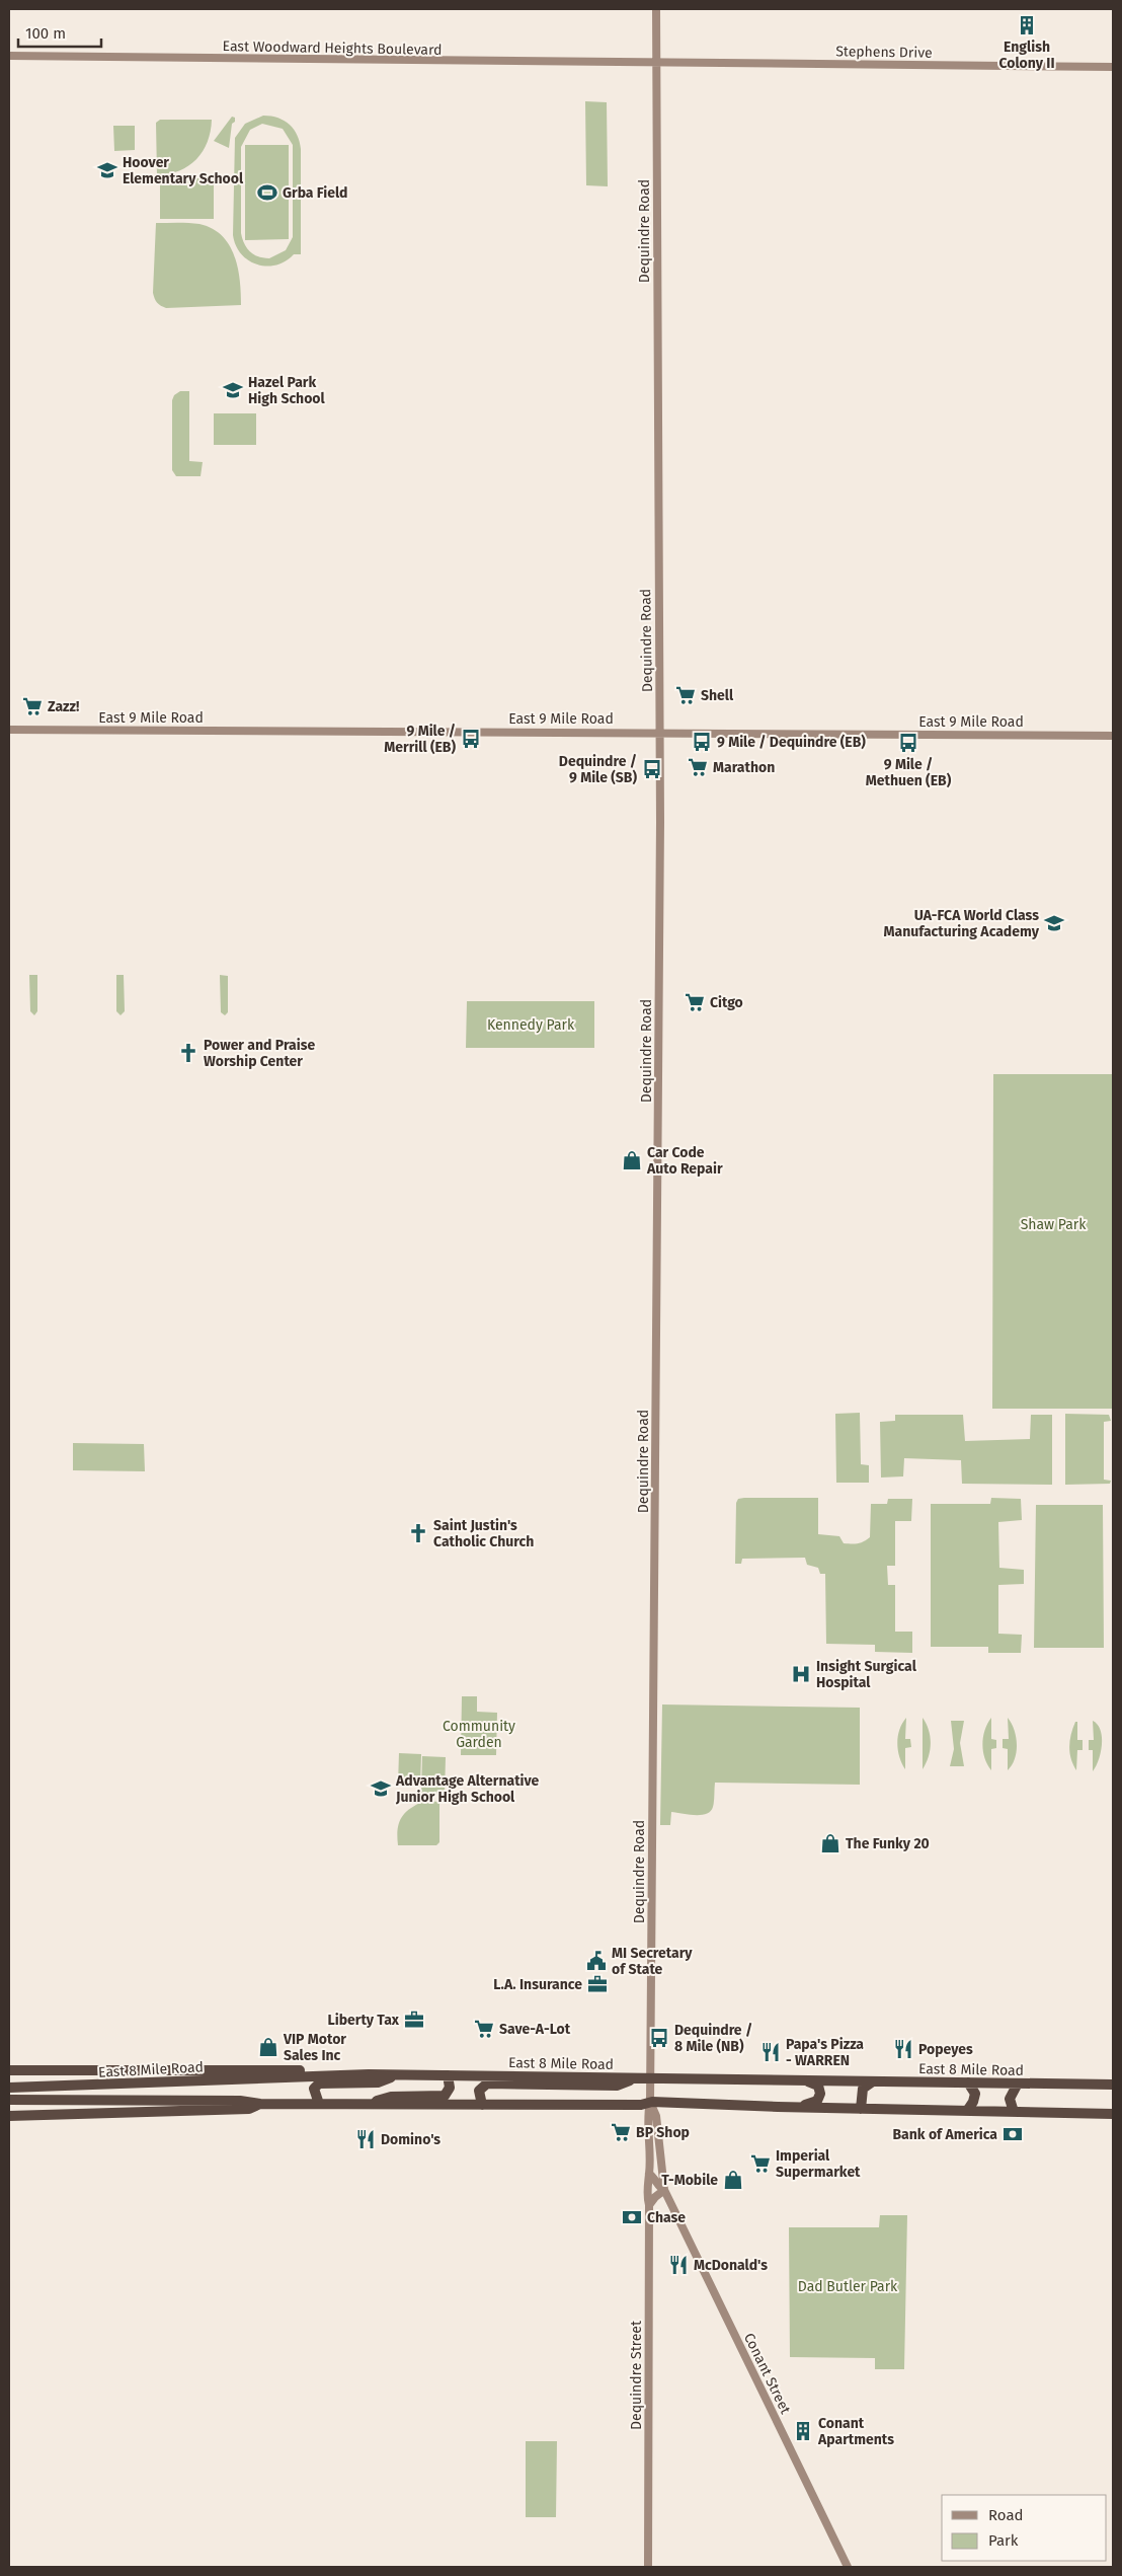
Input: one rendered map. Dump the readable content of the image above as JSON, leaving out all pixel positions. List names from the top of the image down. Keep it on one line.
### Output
{"streets":{"highway":["East 8 Mile Road"],"main road":["East Woodward Heights Boulevard","Stephens Drive","Dequindre Road","East 9 Mile Road","Conant Street","Dequindre Street"]},"crossings":[["East Woodward Heights Boulevard","Stephens Drive"],["East Woodward Heights Boulevard","Dequindre Road"],["Stephens Drive","Dequindre Road"],["Dequindre Road","East 9 Mile Road"],["Dequindre Road","East 8 Mile Road"],["Dequindre Road","Conant Street"],["East 8 Mile Road","Conant Street"],["Conant Street","Dequindre Street"]],"parks":["Kennedy Park","Shaw Park","Community Garden","Dad Butler Park"],"places":{"building":["English Colony II","Conant Apartments"],"school or university":["Hoover Elementary School","Hazel Park High School","UA-FCA World Class Manufacturing Academy","Advantage Alternative Junior High School"],"sports":["Grba Field"],"supermarket":["Shell","Zazz!","Marathon","Citgo","Save-A-Lot","BP Shop","Imperial Supermarket"],"bus stop":["9 Mile / Merrill (EB)","9 Mile / Dequindre (EB)","9 Mile / Methuen (EB)","Dequindre / 9 Mile (SB)","Dequindre / 8 Mile (NB)"],"church":["Power and Praise Worship Center","Saint Justin's Catholic Church"],"shop":["Car Code Auto Repair","The Funky 20","VIP Motor Sales Inc","T-Mobile"],"hospital":["Insight Surgical Hospital"],"public building":["MI Secretary of State"],"office":["L.A. Insurance","Liberty Tax"],"restaurant":["Popeyes","Papa's Pizza - WARREN","Domino's","McDonald's"],"bank":["Bank of America","Chase"]},"legend":["Road","Park"],"scale_bar":"100 m"}
